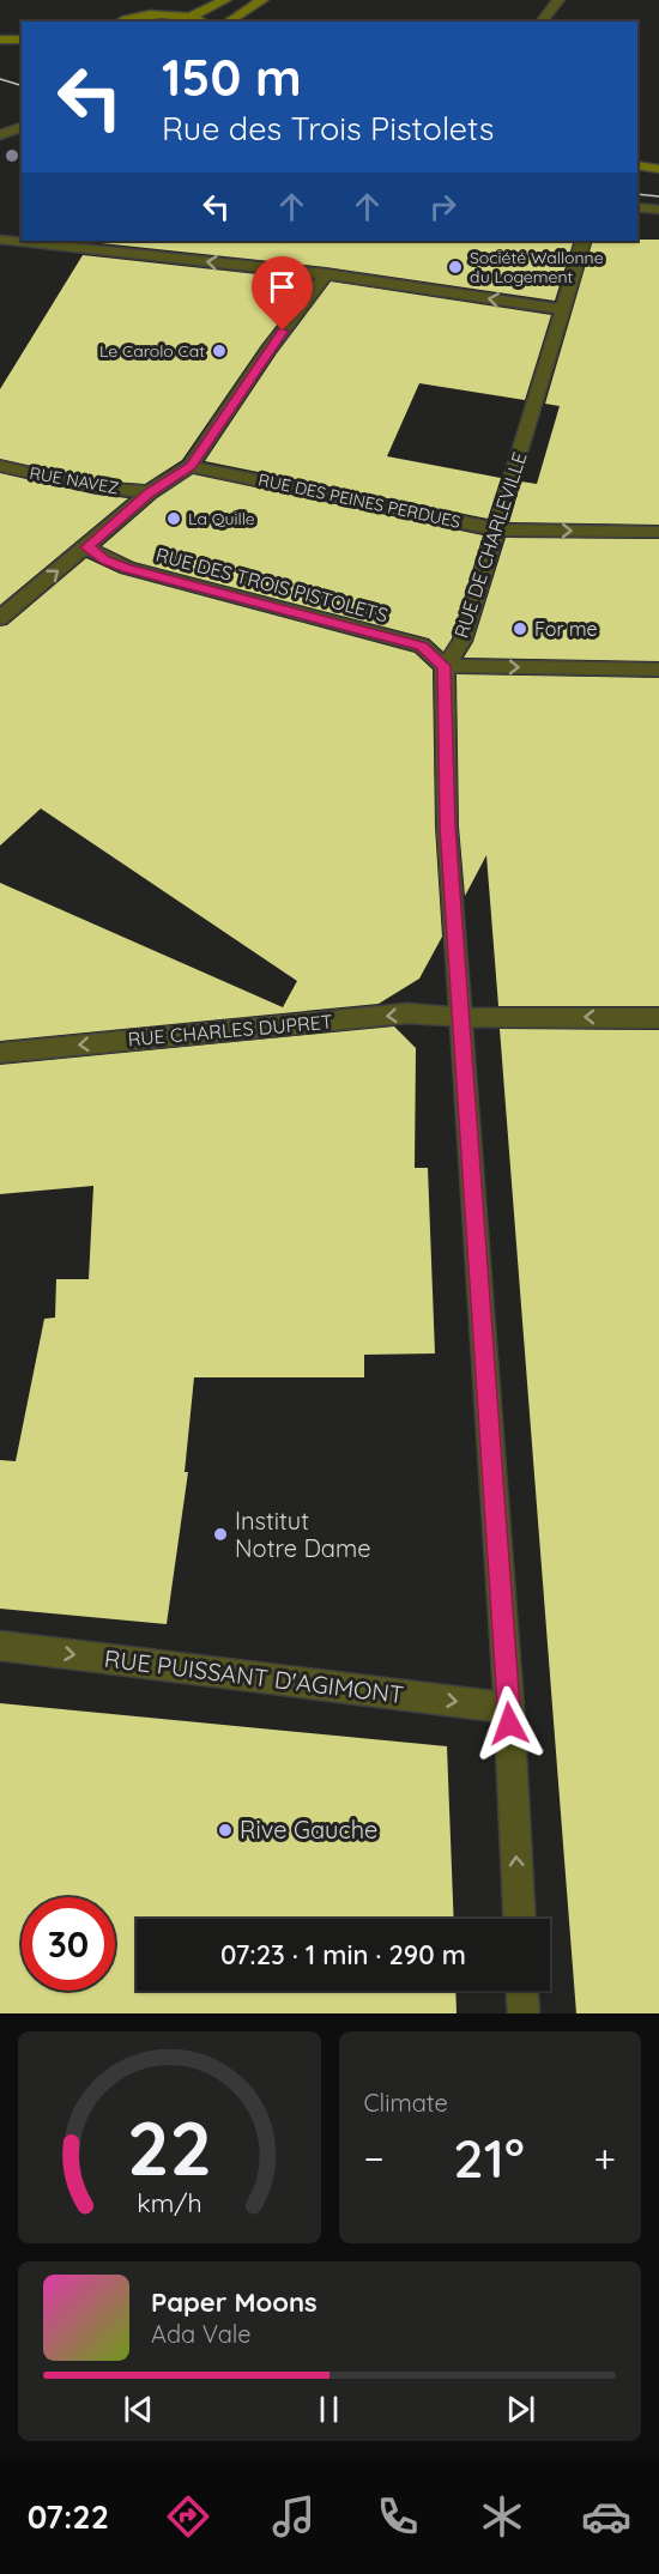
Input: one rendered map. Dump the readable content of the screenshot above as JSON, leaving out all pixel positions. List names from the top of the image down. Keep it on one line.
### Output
{"streets":{"street":["RUE NAVEZ","RUE DES PEINES PERDUES","RUE DE CHARLEVILLE","RUE DES TROIS PISTOLETS","RUE CHARLES DUPRET","RUE PUISSANT D'AGIMONT"]},"crossings":[["RUE DES PEINES PERDUES","RUE DE CHARLEVILLE"],["RUE DE CHARLEVILLE","RUE DES TROIS PISTOLETS"]],"one_way":["RUE CHARLES DUPRET","RUE PUISSANT D'AGIMONT"],"places":["Société Wallonne du Logement","Le Carolo Cat","La Quille","For me","Institut Notre Dame","Rive Gauche"],"page":{"turn":["150 m","Rue des Trois Pistolets"],"limit":"30","trip":"07:23 · 1 min · 290 m","tile":"Climate","heat":["−","21°","+"],"song":["Paper Moons","Ada Vale"],"tabs":"07:22","gauge":["22","km/h"]}}
